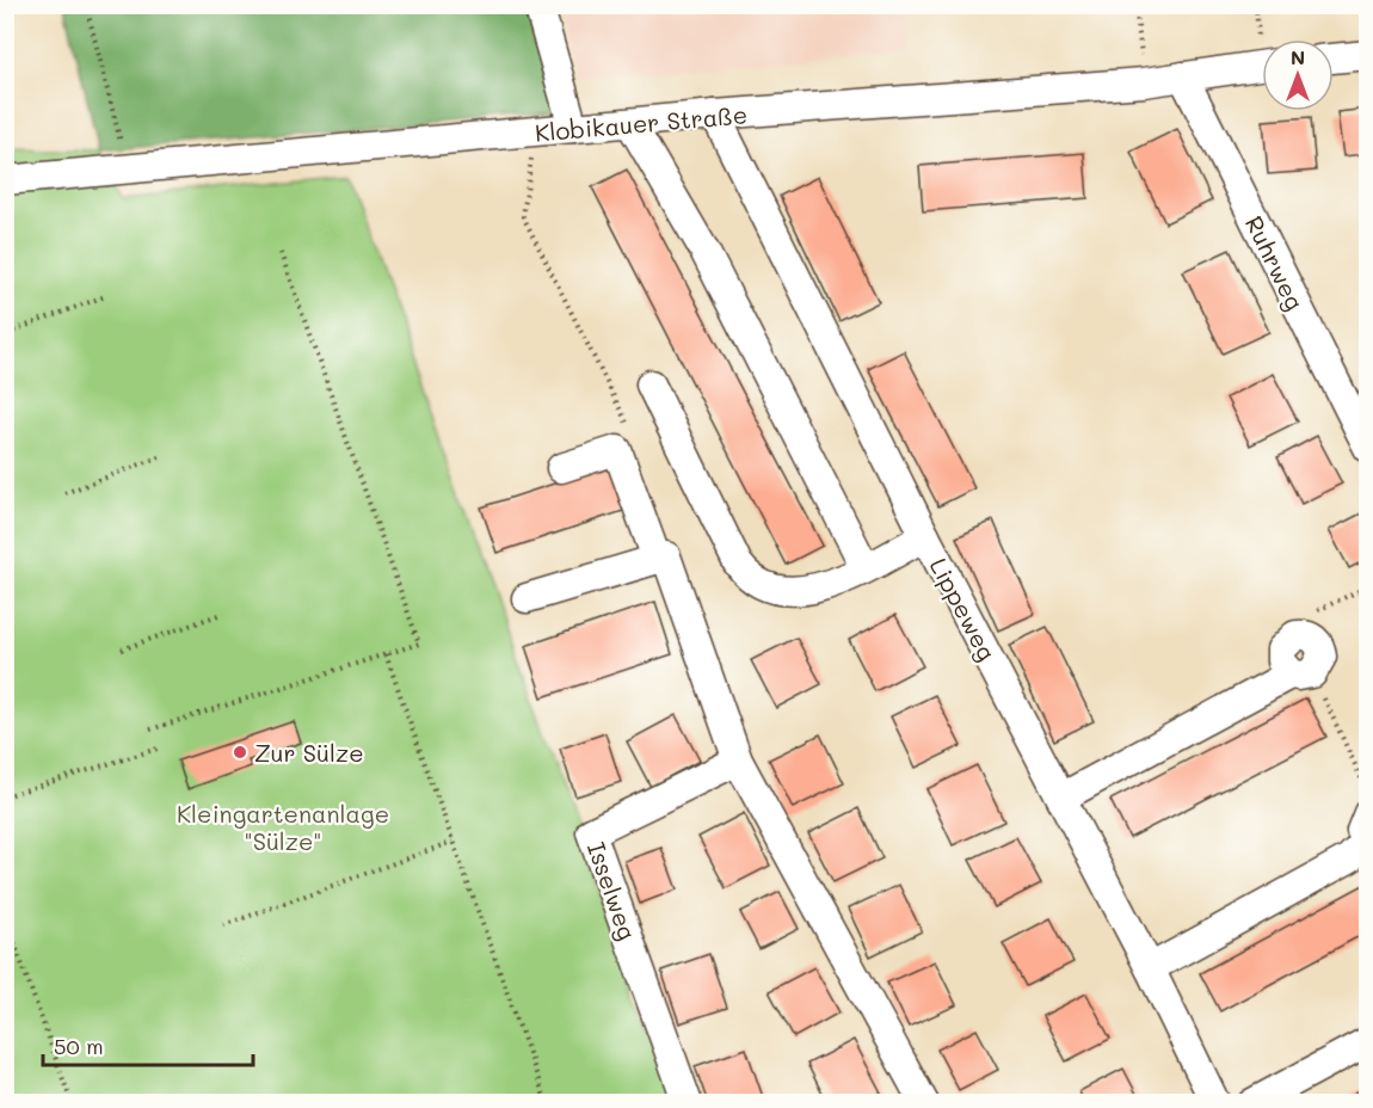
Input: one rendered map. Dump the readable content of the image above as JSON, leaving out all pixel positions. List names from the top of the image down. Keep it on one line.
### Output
{"streets":{"street":["Klobikauer Straße","Ruhrweg","Lippeweg","Isselweg"]},"crossings":[["Klobikauer Straße","Ruhrweg"],["Klobikauer Straße","Lippeweg"]],"parks":["Kleingartenanlage \"Sülze\""],"places":["Zur Sülze"],"scale_bar":"50 m","north":"top"}
